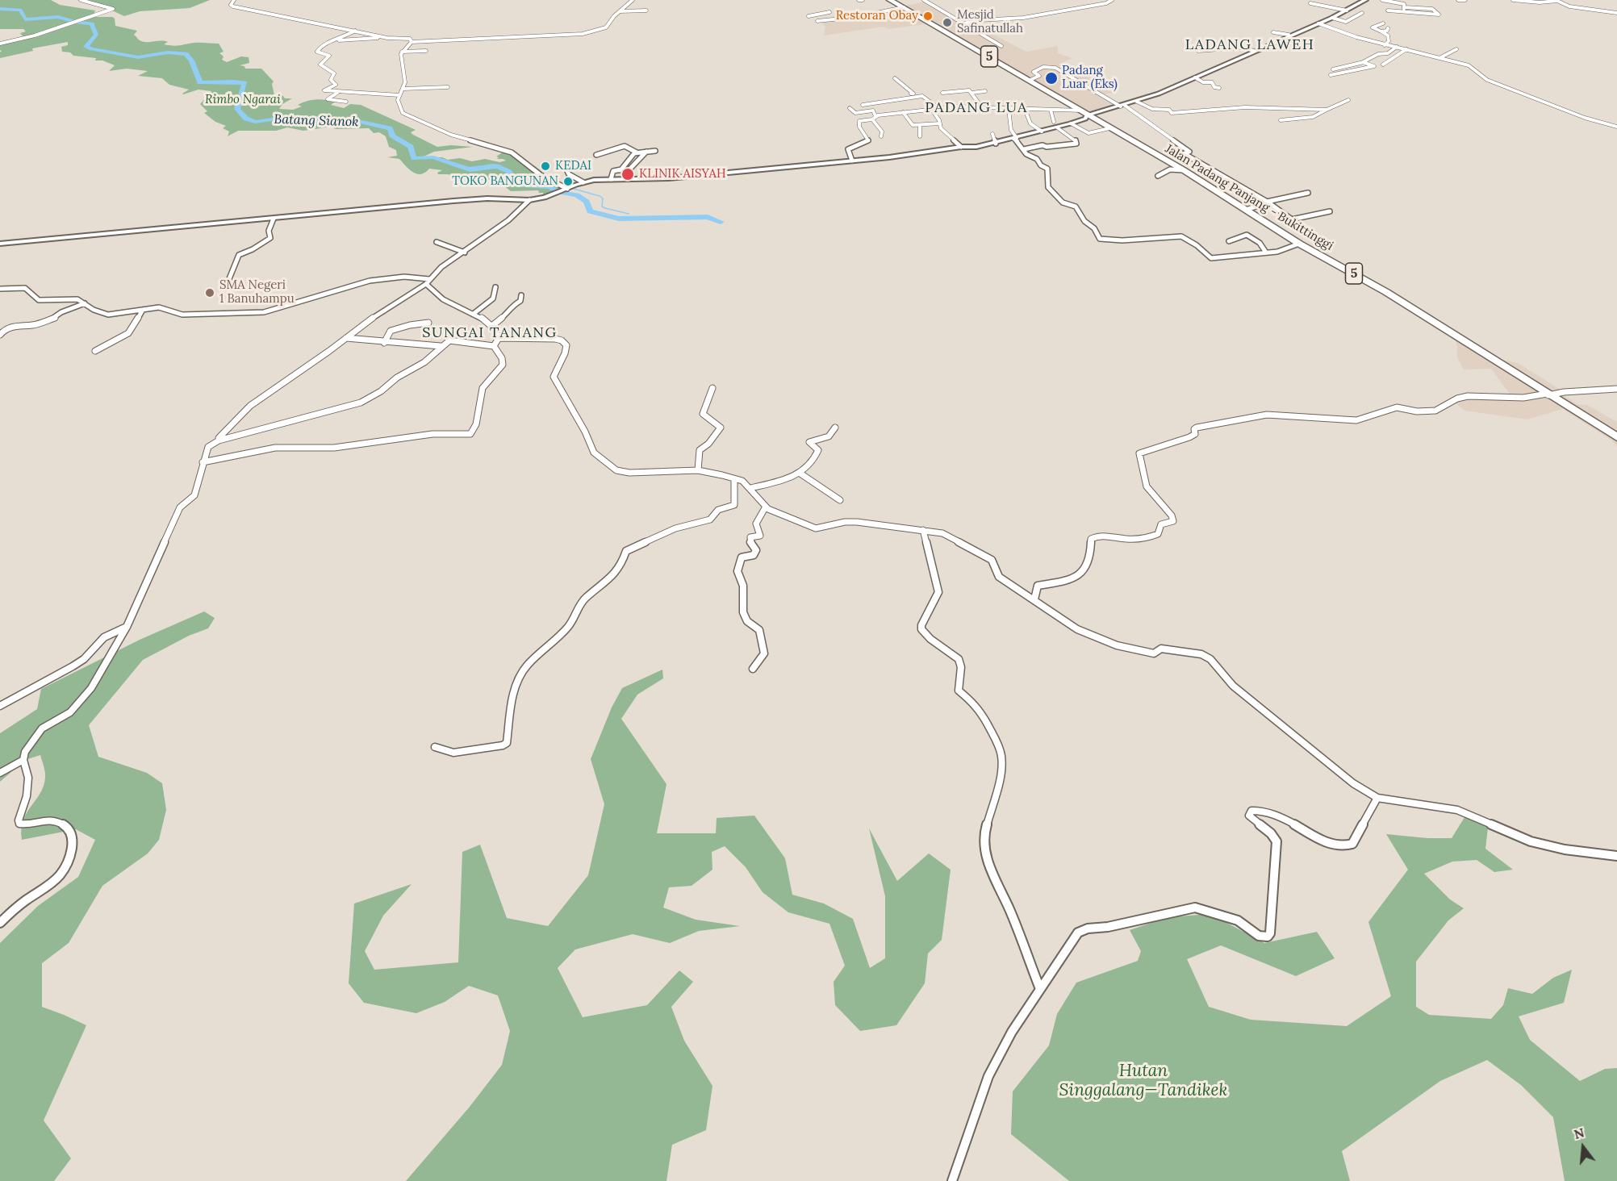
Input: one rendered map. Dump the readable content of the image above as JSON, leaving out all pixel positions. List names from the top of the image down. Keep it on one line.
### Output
{"streets":{"highway":["5","Jalan Padang Panjang - Bukittinggi"]},"districts":["LADANG LAWEH","PADANG LUA","SUNGAI TANANG"],"water":["Batang Sianok"],"parks":["Rimbo Ngarai","Hutan Singgalang—Tandikek"],"places":["Restoran Obay","Mesjid Safinatullah","Padang Luar (Eks)","KEDAI","KLINIK AISYAH","TOKO BANGUNAN","SMA Negeri 1 Banuhampu"],"north":"top"}
